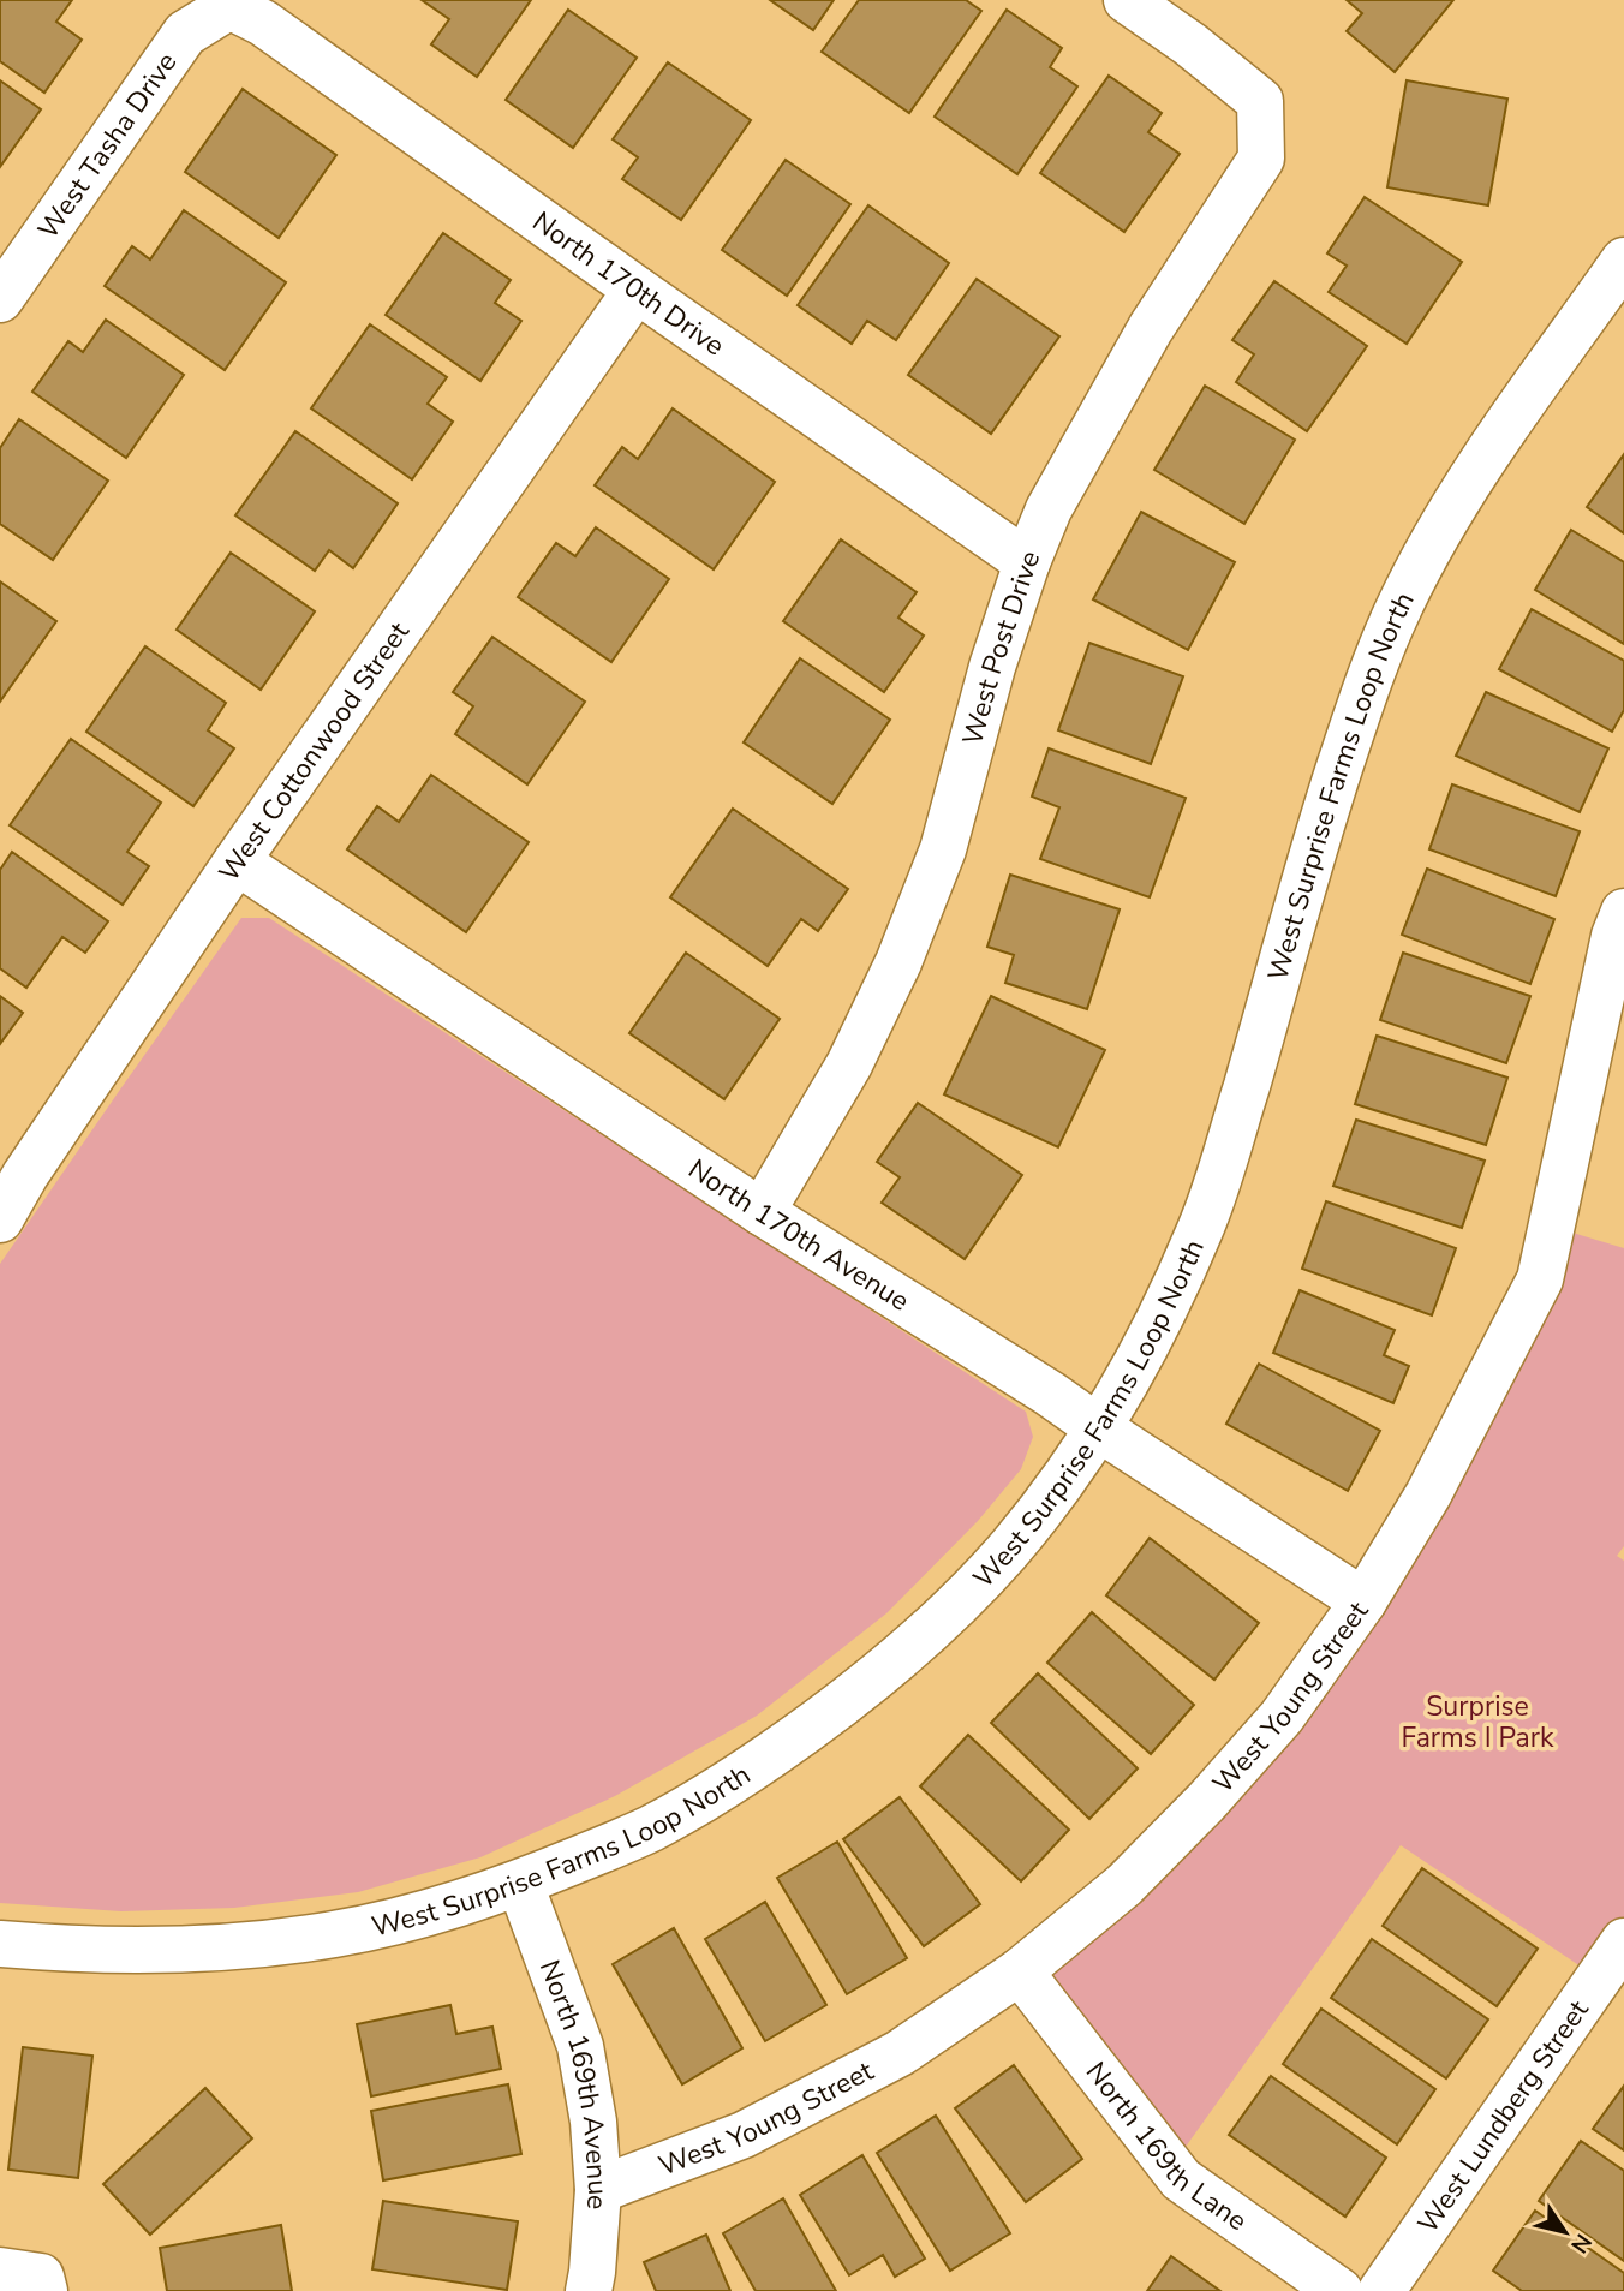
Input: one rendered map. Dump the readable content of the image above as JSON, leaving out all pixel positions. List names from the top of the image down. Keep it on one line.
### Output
{"streets":{"street":["West Tasha Drive","North 170th Drive","West Post Drive","West Cottonwood Street","West Surprise Farms Loop North","North 170th Avenue","West Young Street","North 169th Avenue","West Lundberg Street","North 169th Lane"]},"crossings":[["West Tasha Drive","North 170th Drive"],["North 170th Drive","West Post Drive"],["North 170th Drive","West Cottonwood Street"],["West Post Drive","North 170th Avenue"],["West Cottonwood Street","North 170th Avenue"],["West Surprise Farms Loop North","North 170th Avenue"],["West Surprise Farms Loop North","North 169th Avenue"],["North 170th Avenue","West Young Street"],["West Young Street","North 169th Avenue"],["West Young Street","North 169th Lane"]],"parks":["Surprise Farms I Park"],"north":"bottom right"}
